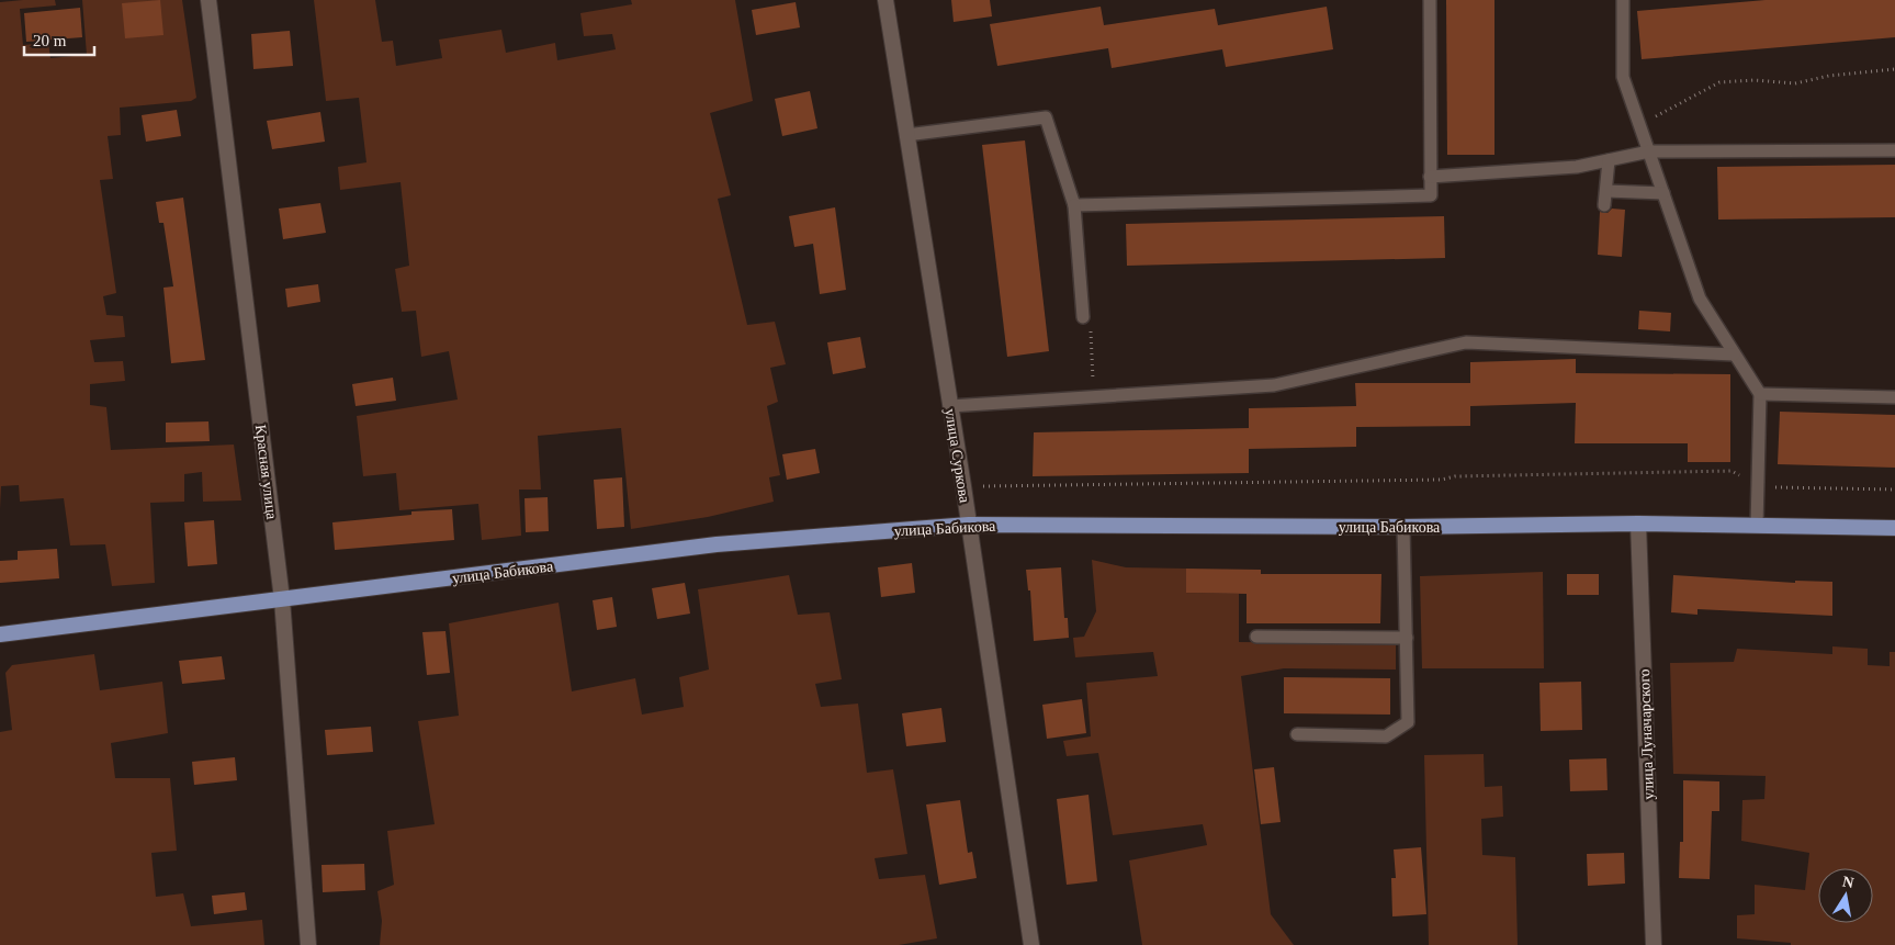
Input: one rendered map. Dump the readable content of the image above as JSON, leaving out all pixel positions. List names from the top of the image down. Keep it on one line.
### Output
{"streets":{"main road":["улица Бабикова"],"street":["улица Суркова","Красная улица","улица Луначарского"]},"crossings":[["улица Суркова","улица Бабикова"],["Красная улица","улица Бабикова"],["улица Бабикова","улица Луначарского"]],"scale_bar":"20 m","north":"top"}
